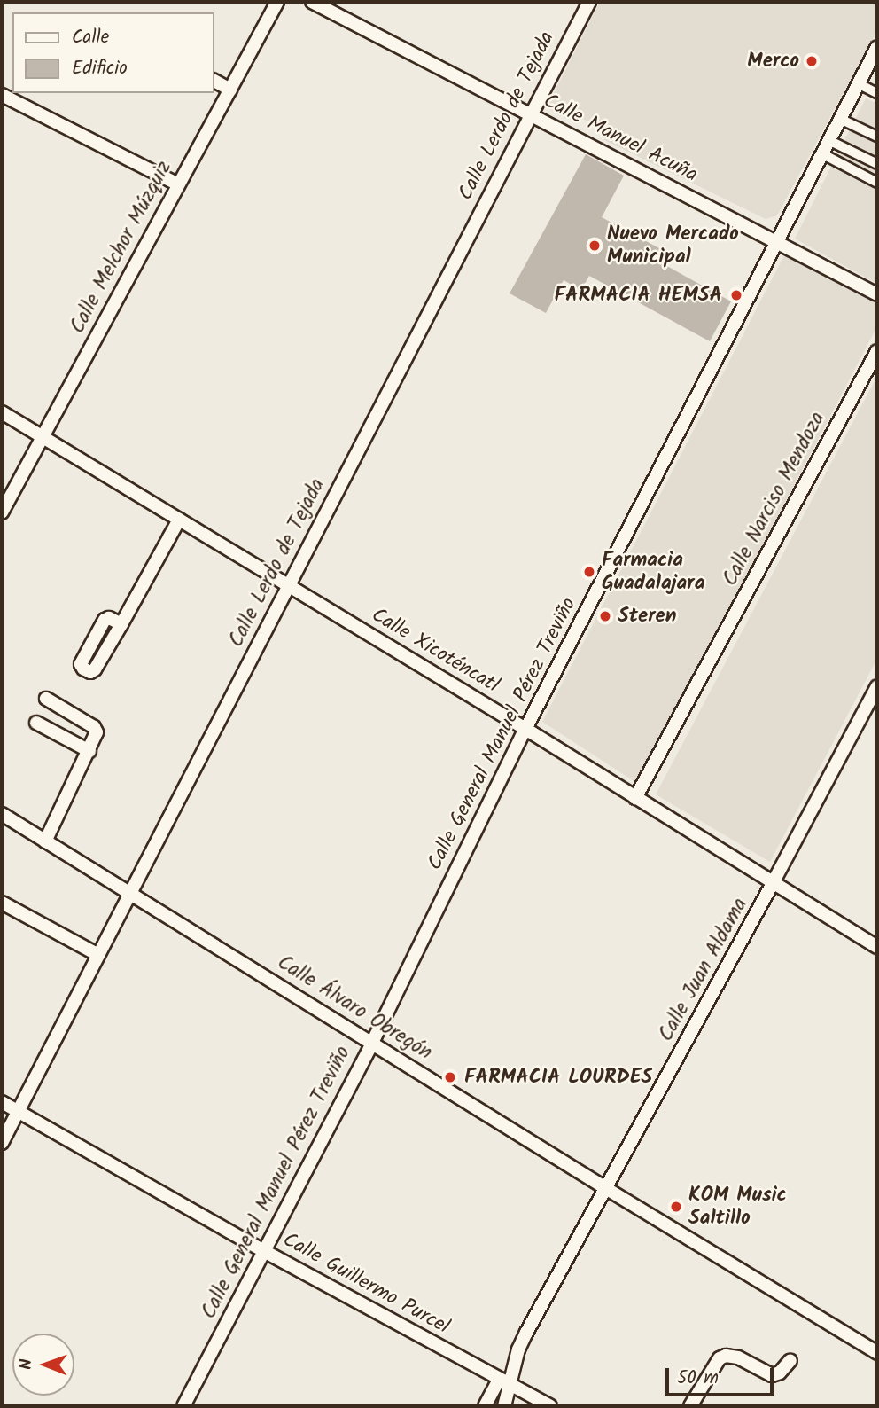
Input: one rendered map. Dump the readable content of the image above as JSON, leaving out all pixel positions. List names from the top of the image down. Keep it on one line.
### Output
{"streets":{"street":["Calle Lerdo de Tejada","Calle Manuel Acuña","Calle Melchor Múzquiz","Calle Narciso Mendoza","Calle Xicoténcatl","Calle General Manuel Pérez Treviño","Calle Juan Aldama","Calle Álvaro Obregón","Calle Guillermo Purcel"]},"crossings":[["Calle Lerdo de Tejada","Calle Manuel Acuña"],["Calle Lerdo de Tejada","Calle Xicoténcatl"],["Calle Lerdo de Tejada","Calle Álvaro Obregón"],["Calle Lerdo de Tejada","Calle Guillermo Purcel"],["Calle Manuel Acuña","Calle General Manuel Pérez Treviño"],["Calle Melchor Múzquiz","Calle Xicoténcatl"],["Calle Narciso Mendoza","Calle Xicoténcatl"],["Calle Xicoténcatl","Calle General Manuel Pérez Treviño"],["Calle Xicoténcatl","Calle Juan Aldama"],["Calle General Manuel Pérez Treviño","Calle Álvaro Obregón"],["Calle General Manuel Pérez Treviño","Calle Guillermo Purcel"],["Calle Juan Aldama","Calle Álvaro Obregón"],["Calle Juan Aldama","Calle Guillermo Purcel"]],"places":["Merco","Nuevo Mercado Municipal","FARMACIA HEMSA","Farmacia Guadalajara","Steren","FARMACIA LOURDES","KOM Music Saltillo"],"legend":["Calle","Edificio"],"scale_bar":"50 m","north":"left"}
